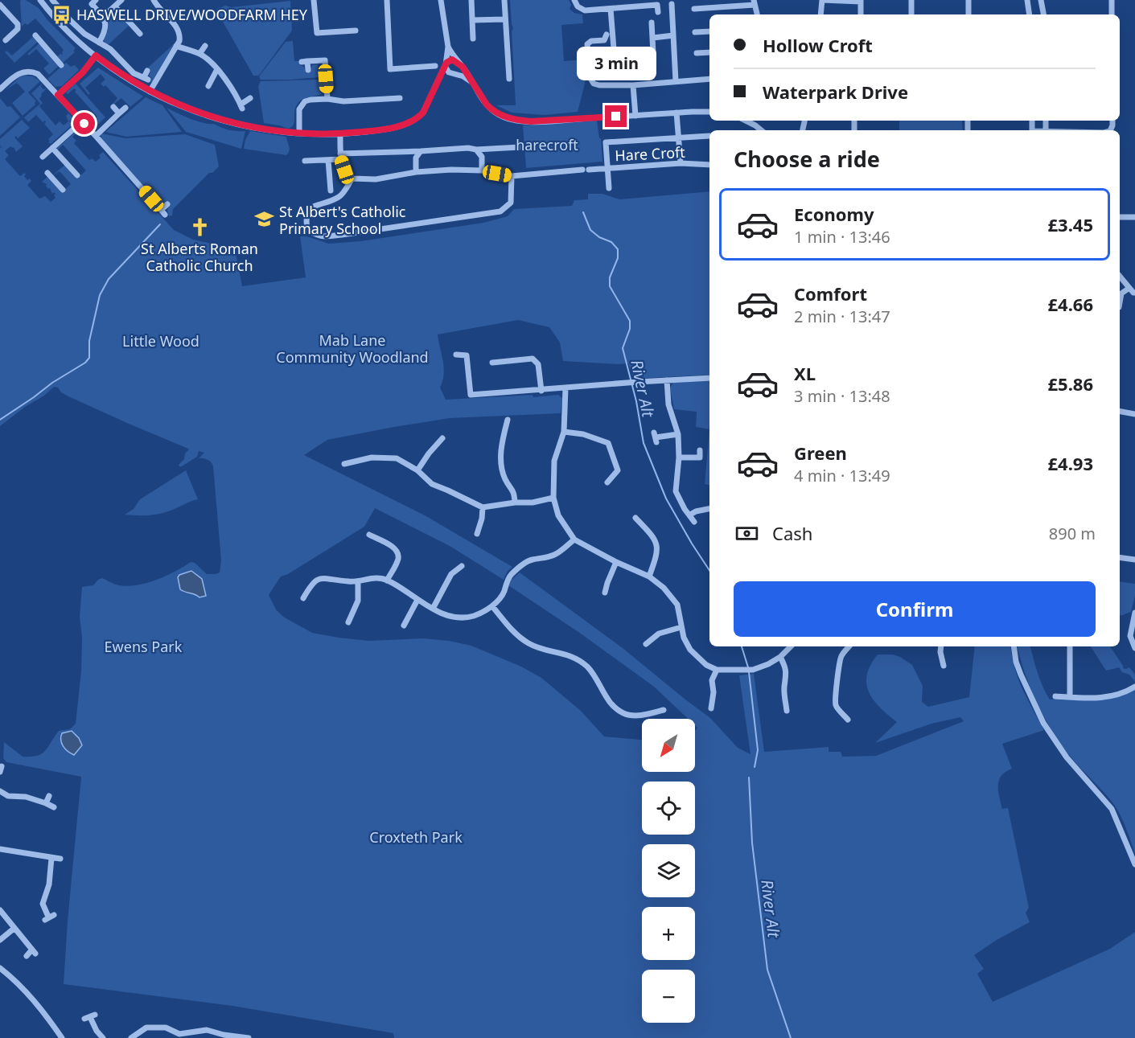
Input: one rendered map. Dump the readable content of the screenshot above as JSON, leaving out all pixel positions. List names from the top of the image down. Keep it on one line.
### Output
{"streets":{"street":["Hare Croft"]},"water":["River Alt"],"parks":["harecroft","Mab Lane Community Woodland","Little Wood","Ewens Park","Croxteth Park"],"places":{"bus stop":["HASWELL DRIVE/WOODFARM HEY"],"school or university":["St Albert's Catholic Primary School"],"church":["St Alberts Roman Catholic Church"]},"north":"bottom left","page":{"banner":["Hollow Croft","Waterpark Drive"],"bubble":"3 min","heading":"Choose a ride","list":[{"name":"Economy","note":"1 min · 13:46","value":"£3.45"},{"name":"Comfort","note":"2 min · 13:47","value":"£4.66"},{"name":"XL","note":"3 min · 13:48","value":"£5.86"},{"name":"Green","note":"4 min · 13:49","value":"£4.93"}],"pay":["Cash","890 m"],"buttons":"Confirm","map_buttons":["+","−"]}}
